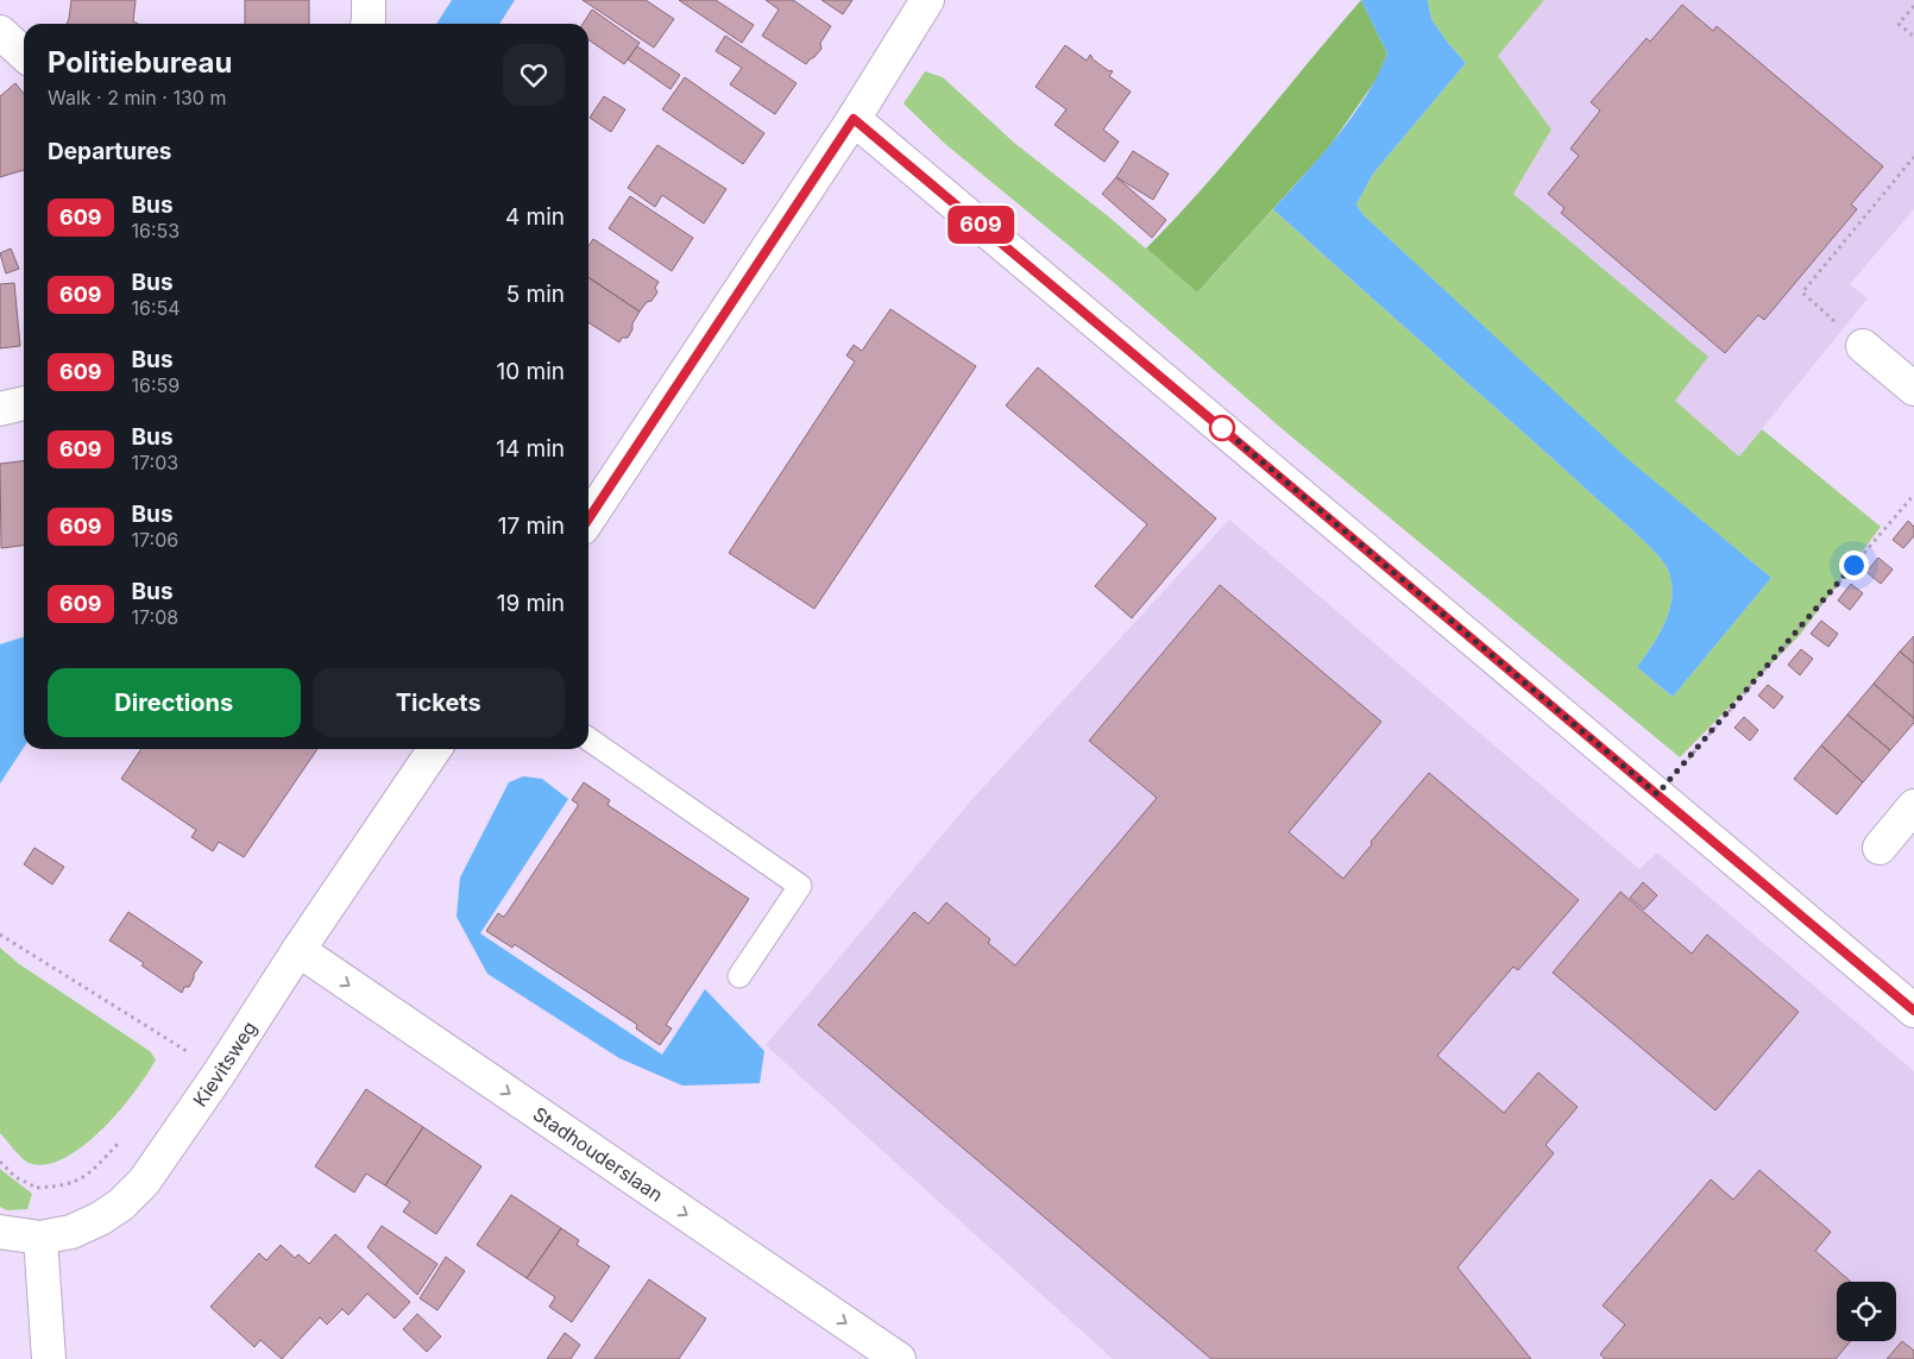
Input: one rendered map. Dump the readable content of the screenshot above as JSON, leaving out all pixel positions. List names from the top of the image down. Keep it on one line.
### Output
{"streets":{"street":["Kievitsweg","Stadhouderslaan"]},"crossings":[["Kievitsweg","Stadhouderslaan"]],"one_way":["Stadhouderslaan"],"lines":["bus line 609"],"page":{"on_map":"609","heading":[["Politiebureau","Walk · 2 min · 130 m"],"Departures"],"list":[{"mark":"609","name":"Bus","note":"16:53","value":"4 min"},{"mark":"609","name":"Bus","note":"16:54","value":"5 min"},{"mark":"609","name":"Bus","note":"16:59","value":"10 min"},{"mark":"609","name":"Bus","note":"17:03","value":"14 min"},{"mark":"609","name":"Bus","note":"17:06","value":"17 min"},{"mark":"609","name":"Bus","note":"17:08","value":"19 min"}],"buttons":["Directions","Tickets"]}}
